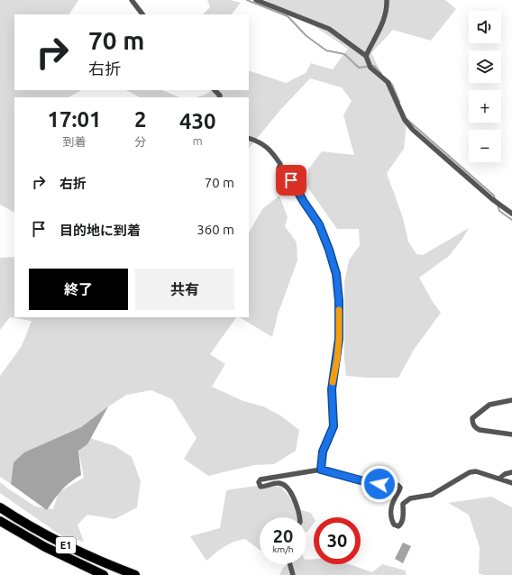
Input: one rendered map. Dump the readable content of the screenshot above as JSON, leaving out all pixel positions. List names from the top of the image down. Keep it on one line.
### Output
{"streets":{"highway":["E1"]},"page":{"map_buttons":["+","−"],"turn":["70 m","右折"],"eta":["17:01","到着","2","分","430","m"],"list":[{"name":"右折","value":"70 m"},{"name":"目的地に到着","value":"360 m"}],"buttons":["終了","共有"],"speed":"20 km/h","limit":"30"}}
